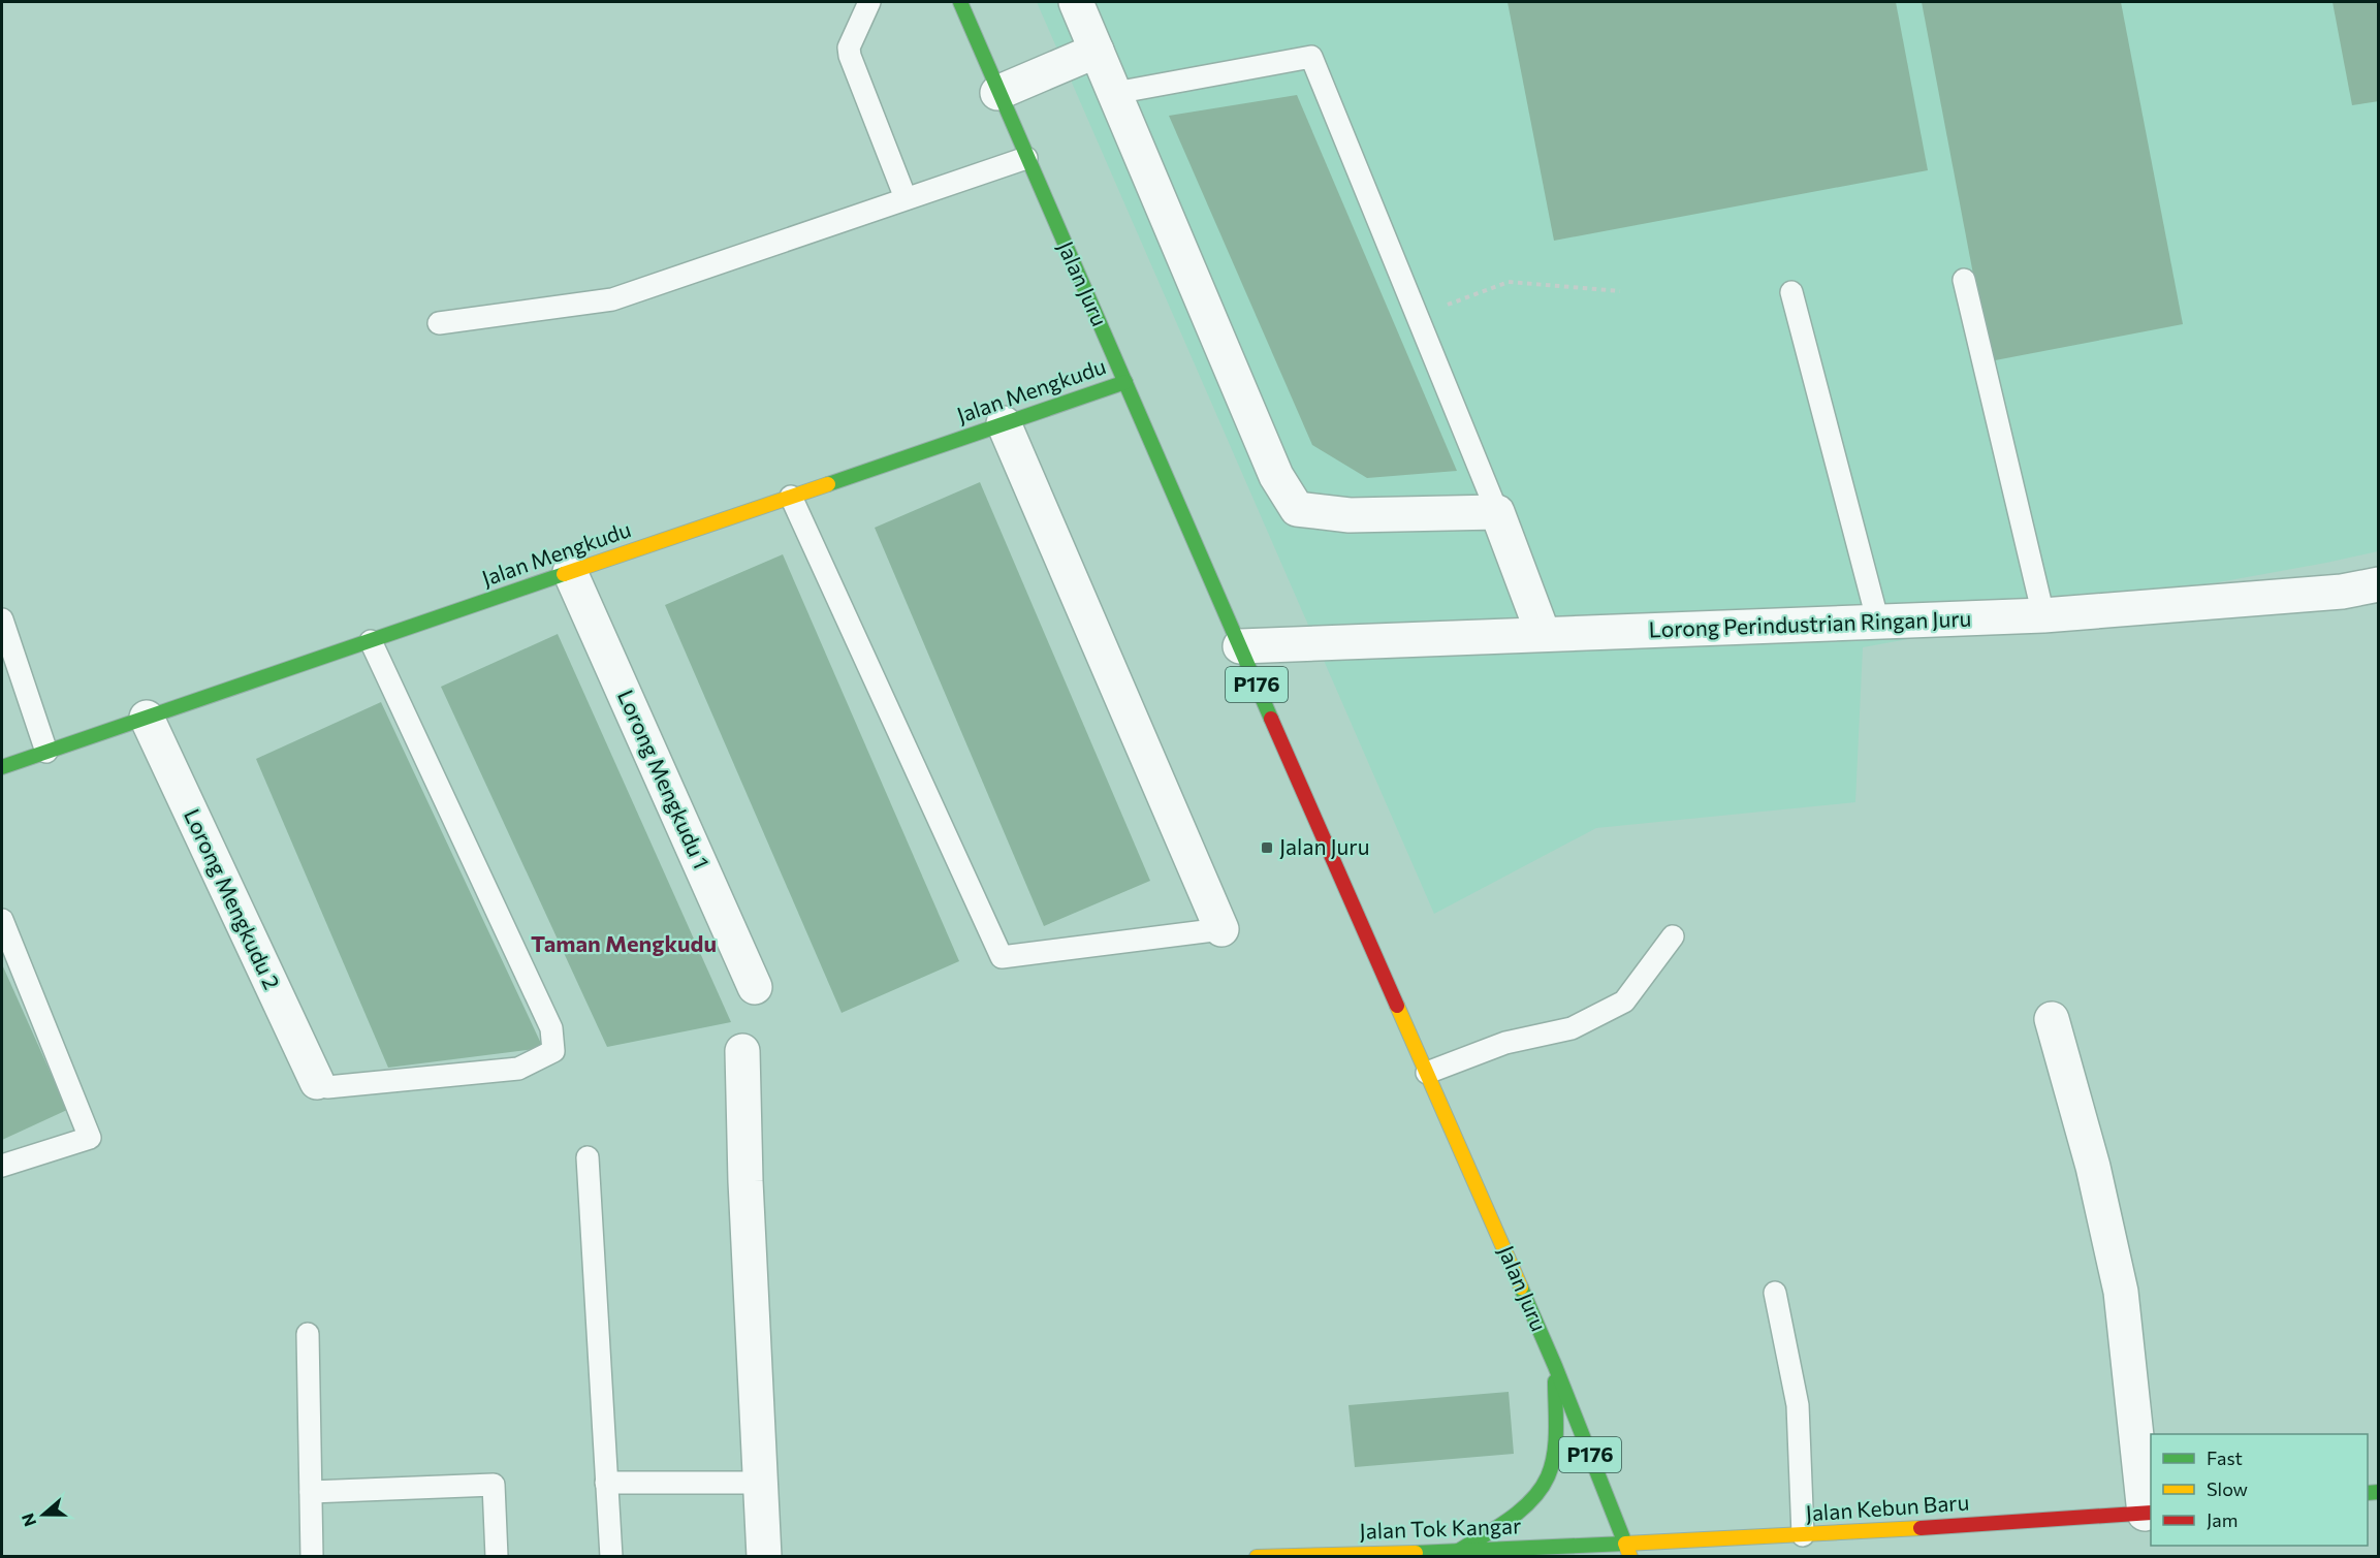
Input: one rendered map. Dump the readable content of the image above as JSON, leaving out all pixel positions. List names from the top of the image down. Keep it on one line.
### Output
{"streets":{"main road":["Jalan Juru","Jalan Mengkudu","P176","Jalan Kebun Baru","Jalan Tok Kangar"],"street":["Lorong Perindustrian Ringan Juru","Lorong Mengkudu 1","Lorong Mengkudu 2"]},"crossings":[["Jalan Juru","Jalan Mengkudu"],["Jalan Juru","Lorong Perindustrian Ringan Juru"],["Jalan Juru","Jalan Kebun Baru"],["Jalan Juru","Jalan Tok Kangar"],["Jalan Mengkudu","Lorong Mengkudu 1"],["Jalan Mengkudu","Lorong Mengkudu 2"],["Jalan Kebun Baru","Jalan Tok Kangar"]],"districts":["Taman Mengkudu"],"places":{"transit":["Jalan Juru"]},"legend":["Fast","Slow","Jam"],"north":"left"}
